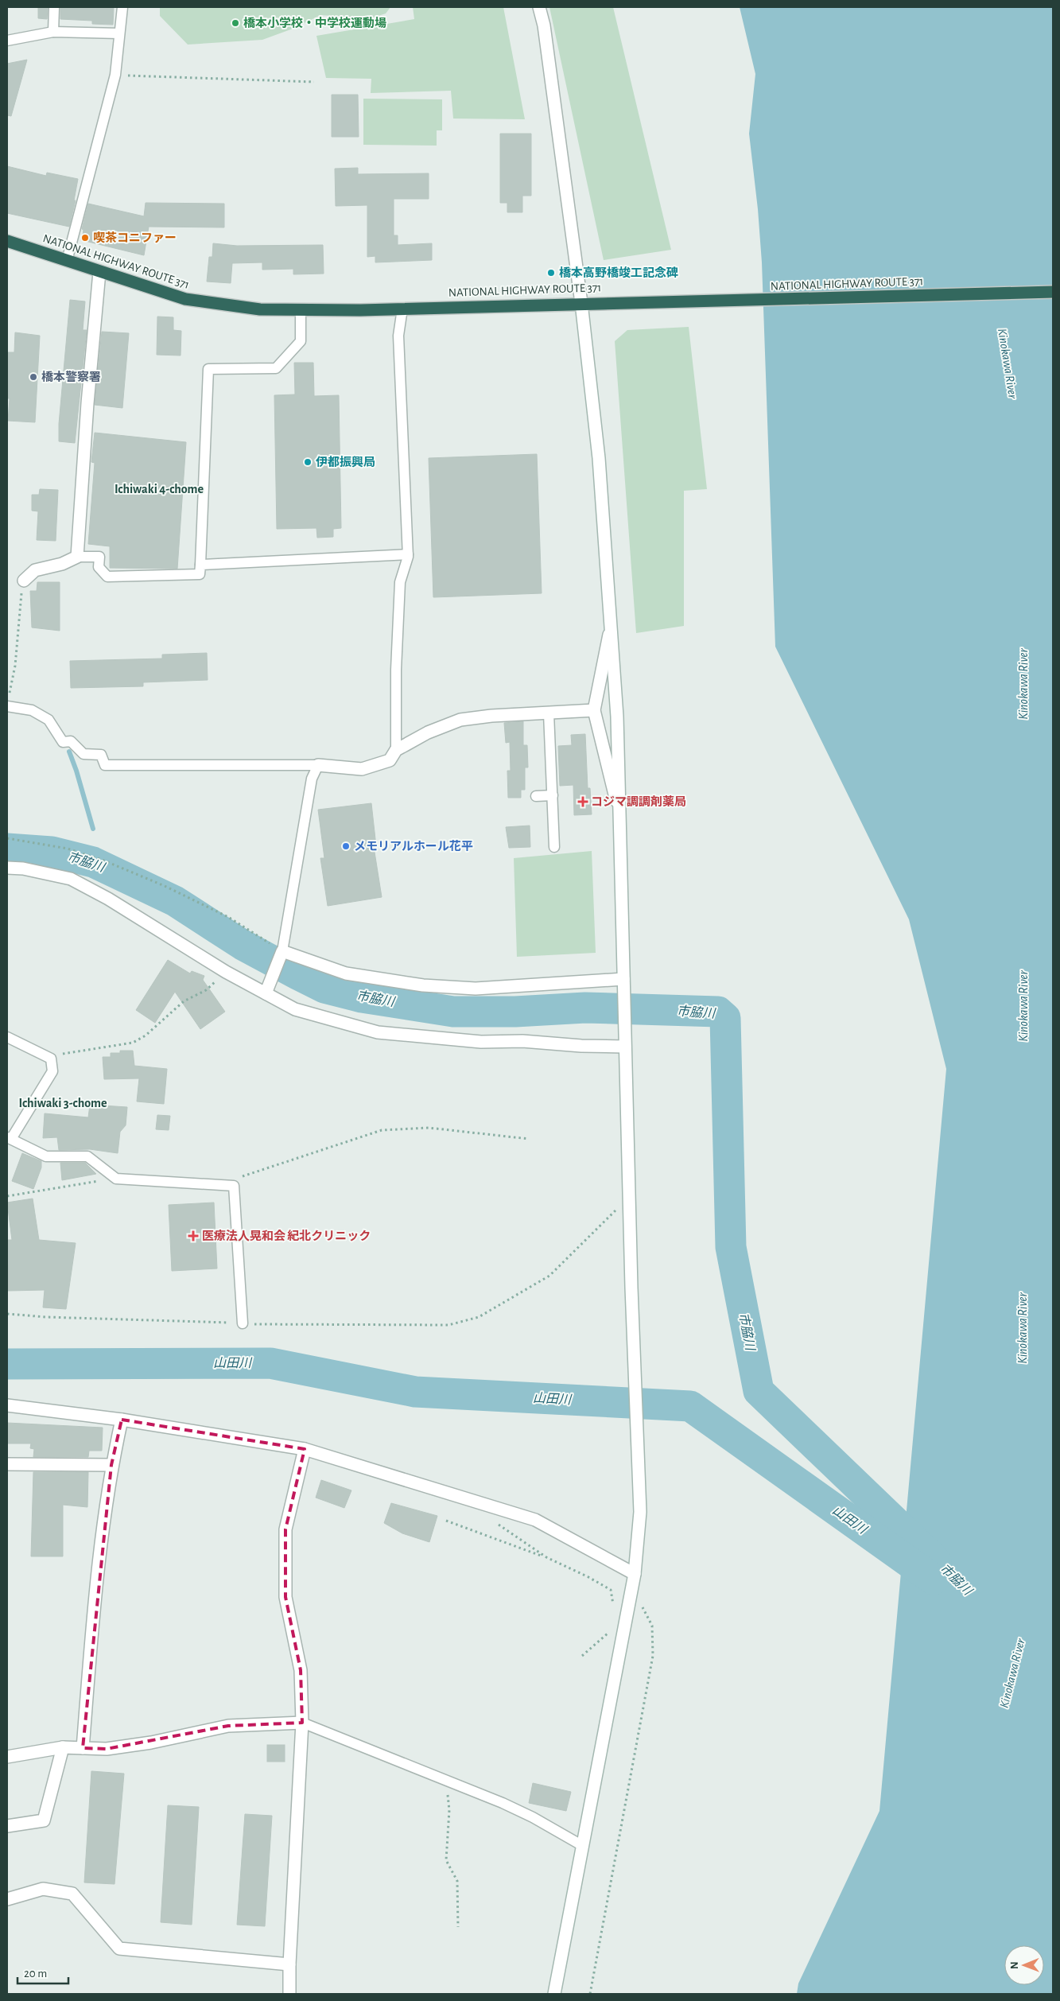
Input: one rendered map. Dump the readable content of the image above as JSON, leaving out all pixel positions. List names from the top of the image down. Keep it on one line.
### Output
{"streets":{"highway":["NATIONAL HIGHWAY ROUTE 371"]},"districts":["Ichiwaki 4-chome","Ichiwaki 3-chome"],"water":["Kinokawa River","市脇川","山田川"],"places":{"other":["橋本小学校・中学校運動場","喫茶コニファー","橋本高野橋竣工記念碑","橋本警察署","伊都振興局","メモリアルホール花平"],"health":["コジマ調調剤薬局","医療法人晃和会 紀北クリニック"]},"scale_bar":"20 m","north":"left"}
